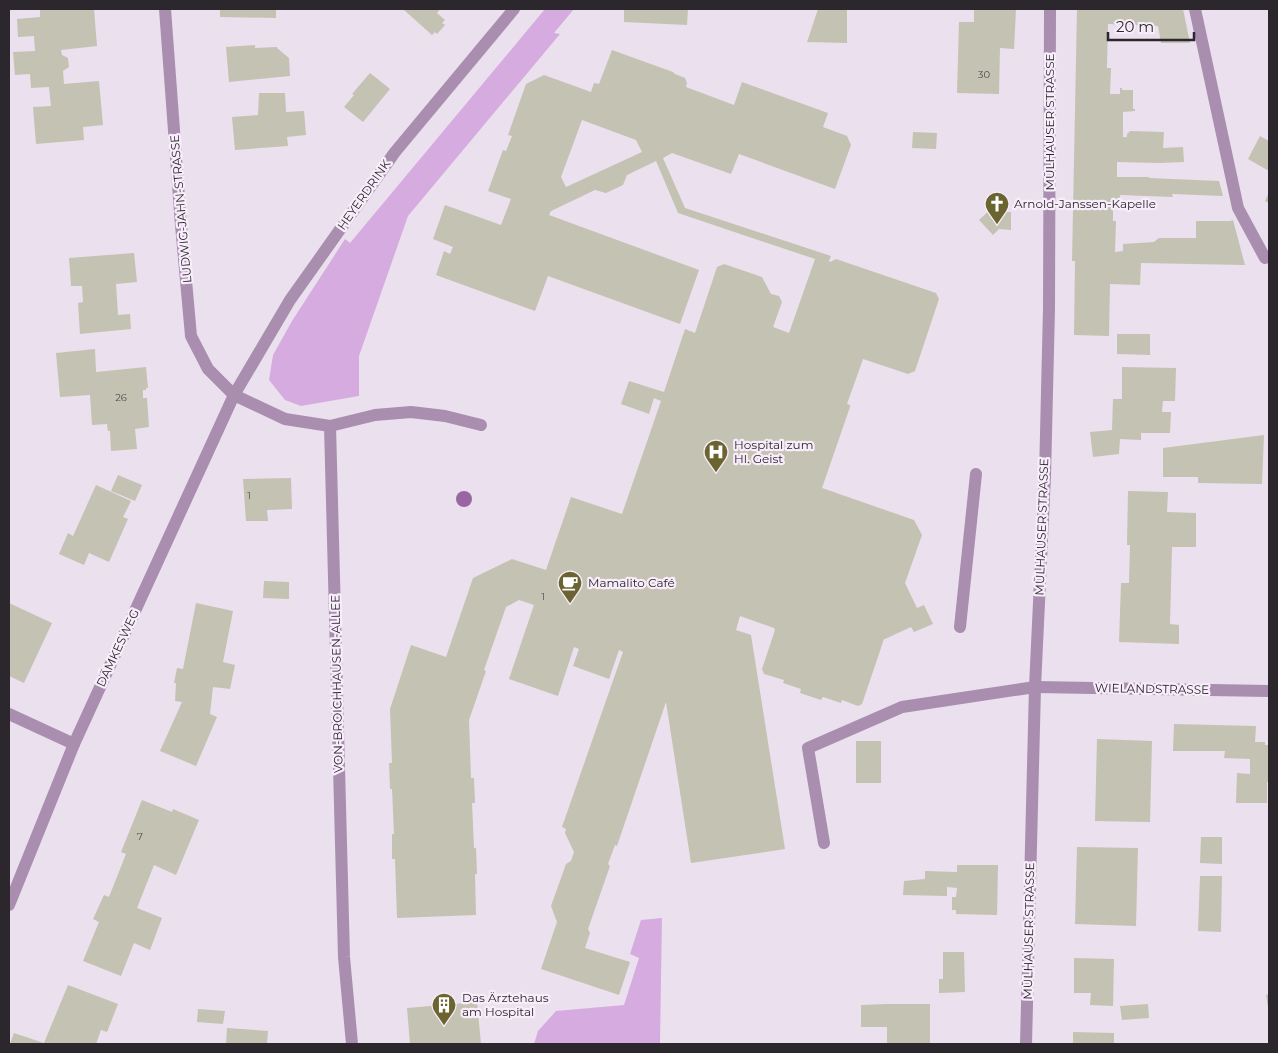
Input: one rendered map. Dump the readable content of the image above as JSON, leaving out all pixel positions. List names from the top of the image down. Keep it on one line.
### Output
{"streets":{"street":["MÜLHAUSER STRASSE","HEYERDRINK","LUDWIG-JAHN-STRASSE","DÄMKESWEG","VON-BROICHHAUSEN-ALLEE","WIELANDSTRASSE"]},"crossings":[["MÜLHAUSER STRASSE","WIELANDSTRASSE"],["HEYERDRINK","LUDWIG-JAHN-STRASSE"],["HEYERDRINK","DÄMKESWEG"],["LUDWIG-JAHN-STRASSE","DÄMKESWEG"]],"places":{"church":["Arnold-Janssen-Kapelle"],"hospital":["Hospital zum Hl. Geist"],"cafe":["Mamalito Café"],"building":["Das Ärztehaus am Hospital"]},"house_numbers":["30","26","1","1","7"],"scale_bar":"20 m"}
